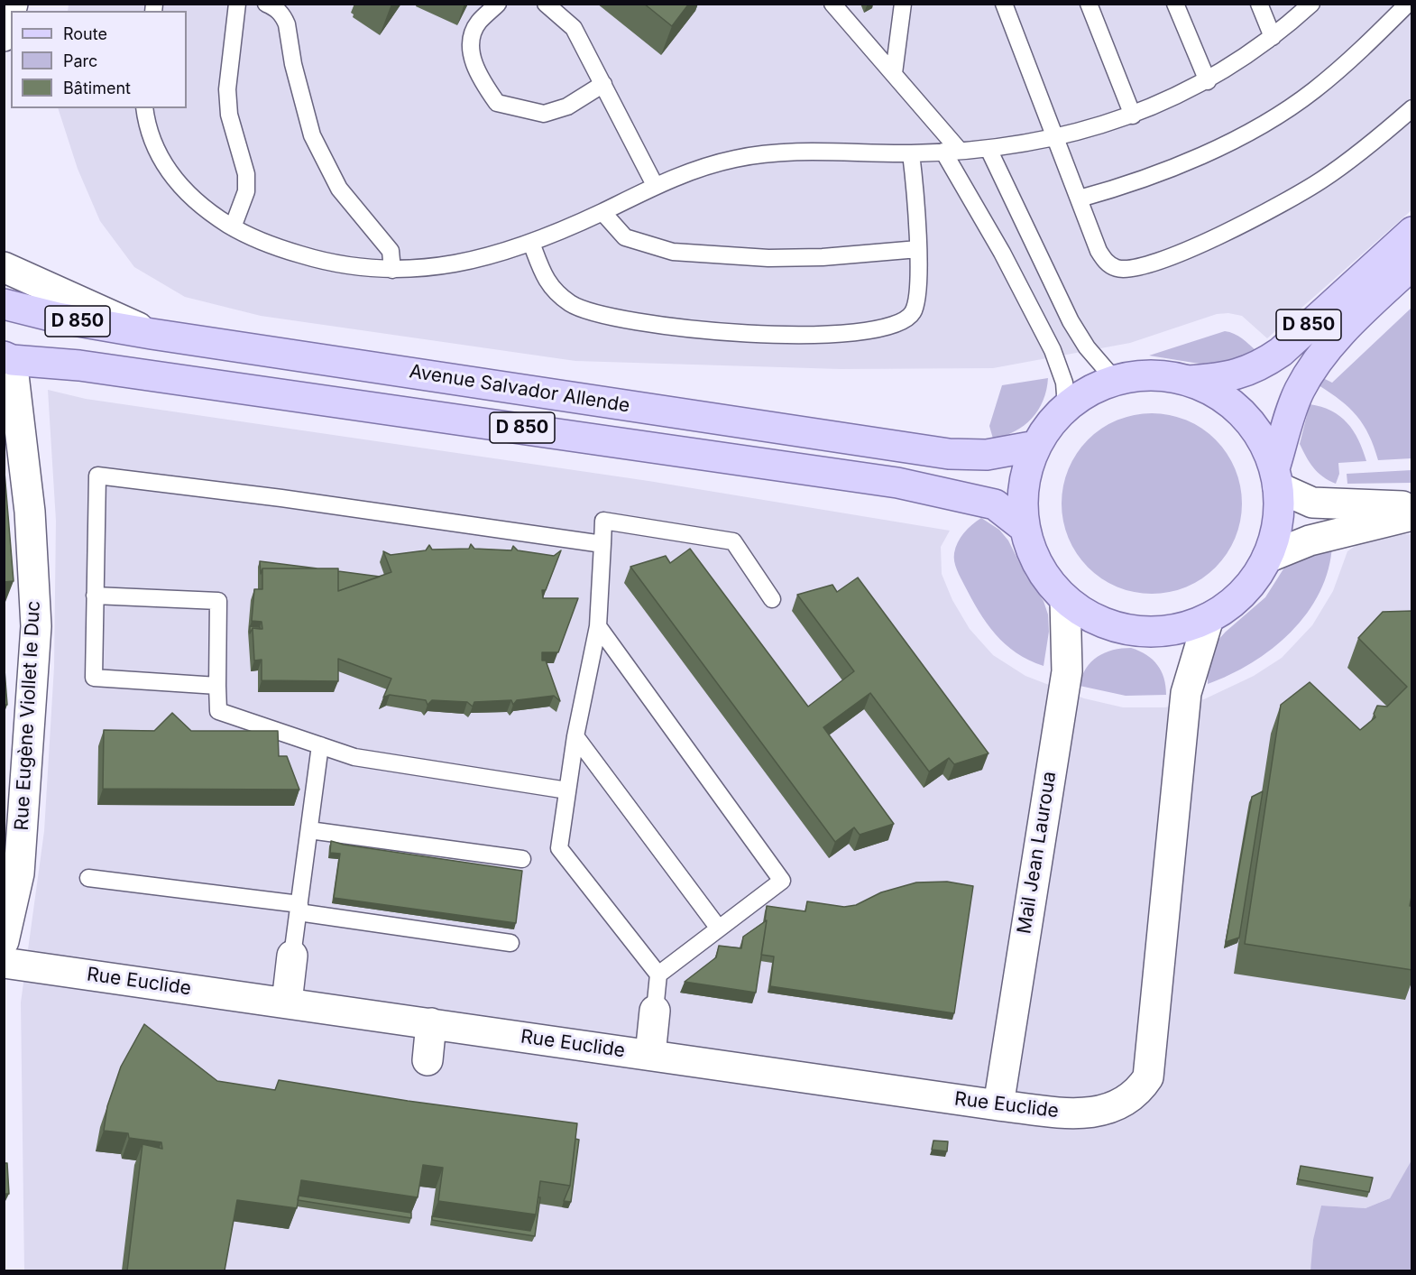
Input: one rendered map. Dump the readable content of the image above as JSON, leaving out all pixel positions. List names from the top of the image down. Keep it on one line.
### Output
{"streets":{"main road":["D 850","Avenue Salvador Allende"],"street":["Rue Eugène Viollet le Duc","Mail Jean Lauroua","Rue Euclide"]},"crossings":[["Avenue Salvador Allende","Rue Eugène Viollet le Duc"],["Mail Jean Lauroua","Rue Euclide"]],"legend":["Route","Parc","Bâtiment"]}
